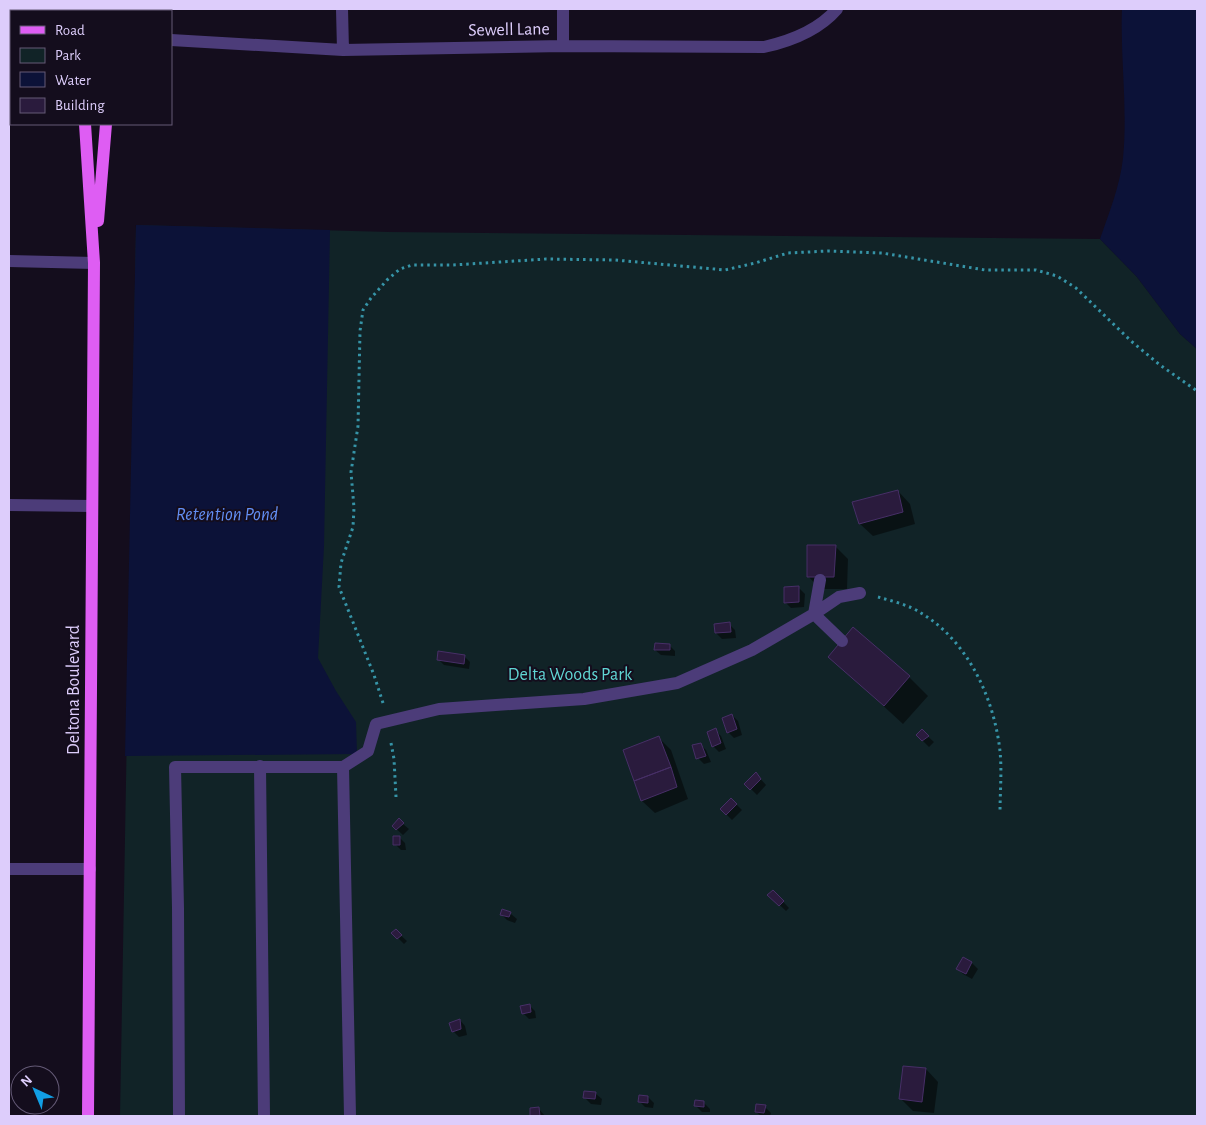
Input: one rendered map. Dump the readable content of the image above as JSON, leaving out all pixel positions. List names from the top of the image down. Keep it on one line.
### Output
{"streets":{"main road":["Deltona Boulevard"],"street":["Sewell Lane"]},"water":["Retention Pond"],"parks":["Delta Woods Park"],"legend":["Road","Park","Water","Building"],"north":"top left"}
